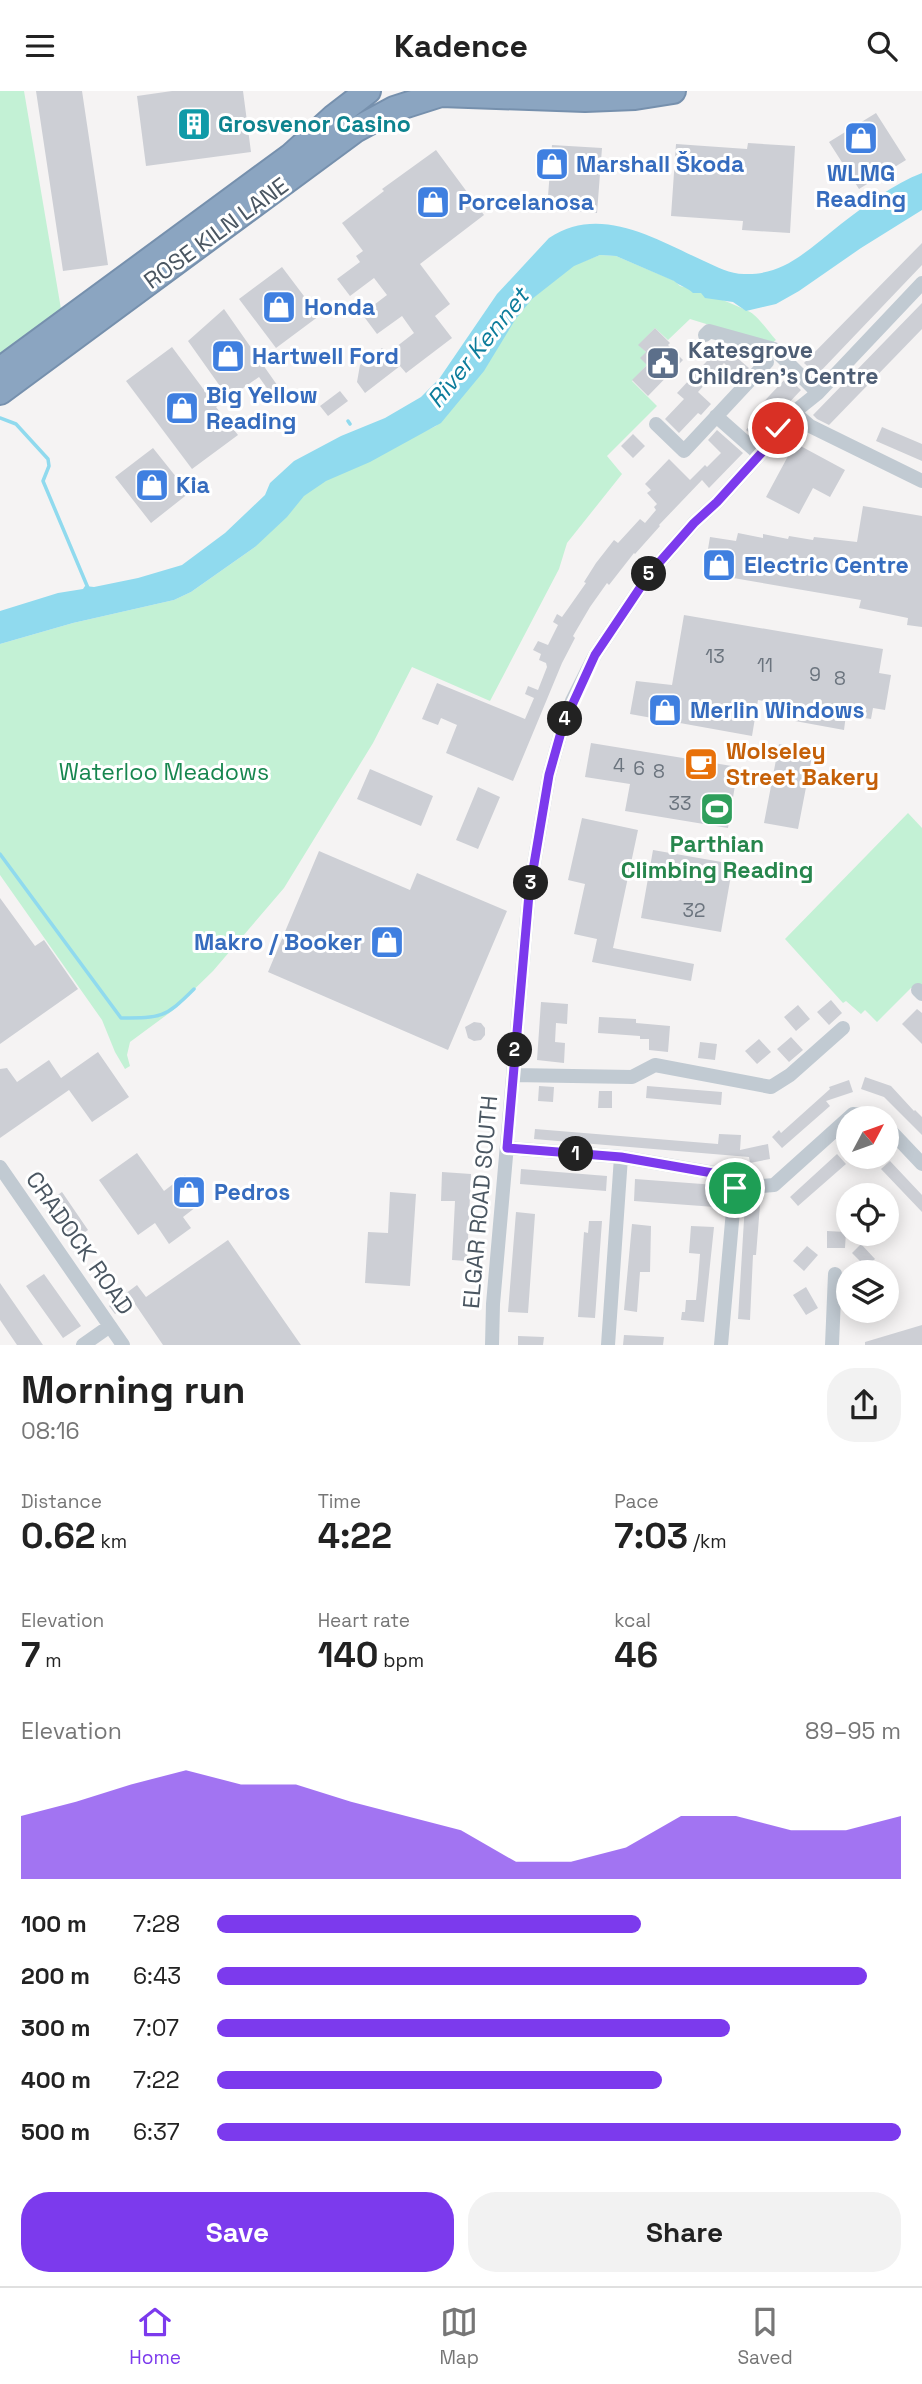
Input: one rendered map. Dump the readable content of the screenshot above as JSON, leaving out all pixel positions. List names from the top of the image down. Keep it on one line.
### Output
{"streets":{"highway":["ROSE KILN LANE"],"street":["ELGAR ROAD SOUTH","CRADOCK ROAD"]},"water":["River Kennet"],"parks":["Waterloo Meadows"],"places":{"building":["Grosvenor Casino"],"shop":["WLMG Reading","Marshall Škoda","Porcelanosa","Honda","Hartwell Ford","Big Yellow Reading","Kia","Electric Centre","Merlin Windows","Makro / Booker","Pedros"],"public building":["Katesgrove Children's Centre"],"cafe":["Wolseley Street Bakery"],"sports":["Parthian Climbing Reading"]},"house_numbers":["13","11","9","8","4","6","8","33","32"],"north":"top right","page":{"header":"Kadence","pins":["5","4","3","2","1"],"heading":["Morning run","08:16"],"stats":[["Distance","0.62 km"],["Time","4:22"],["Pace","7:03 /km"],["Elevation","7 m"],["Heart rate","140 bpm"],["kcal","46"]],"chart":["Elevation","89–95 m"],"list":[{"name":"100 m","note":"7:28"},{"name":"200 m","note":"6:43"},{"name":"300 m","note":"7:07"},{"name":"400 m","note":"7:22"},{"name":"500 m","note":"6:37"}],"buttons":["Save","Share"],"tabs":["Home","Map","Saved"]}}
